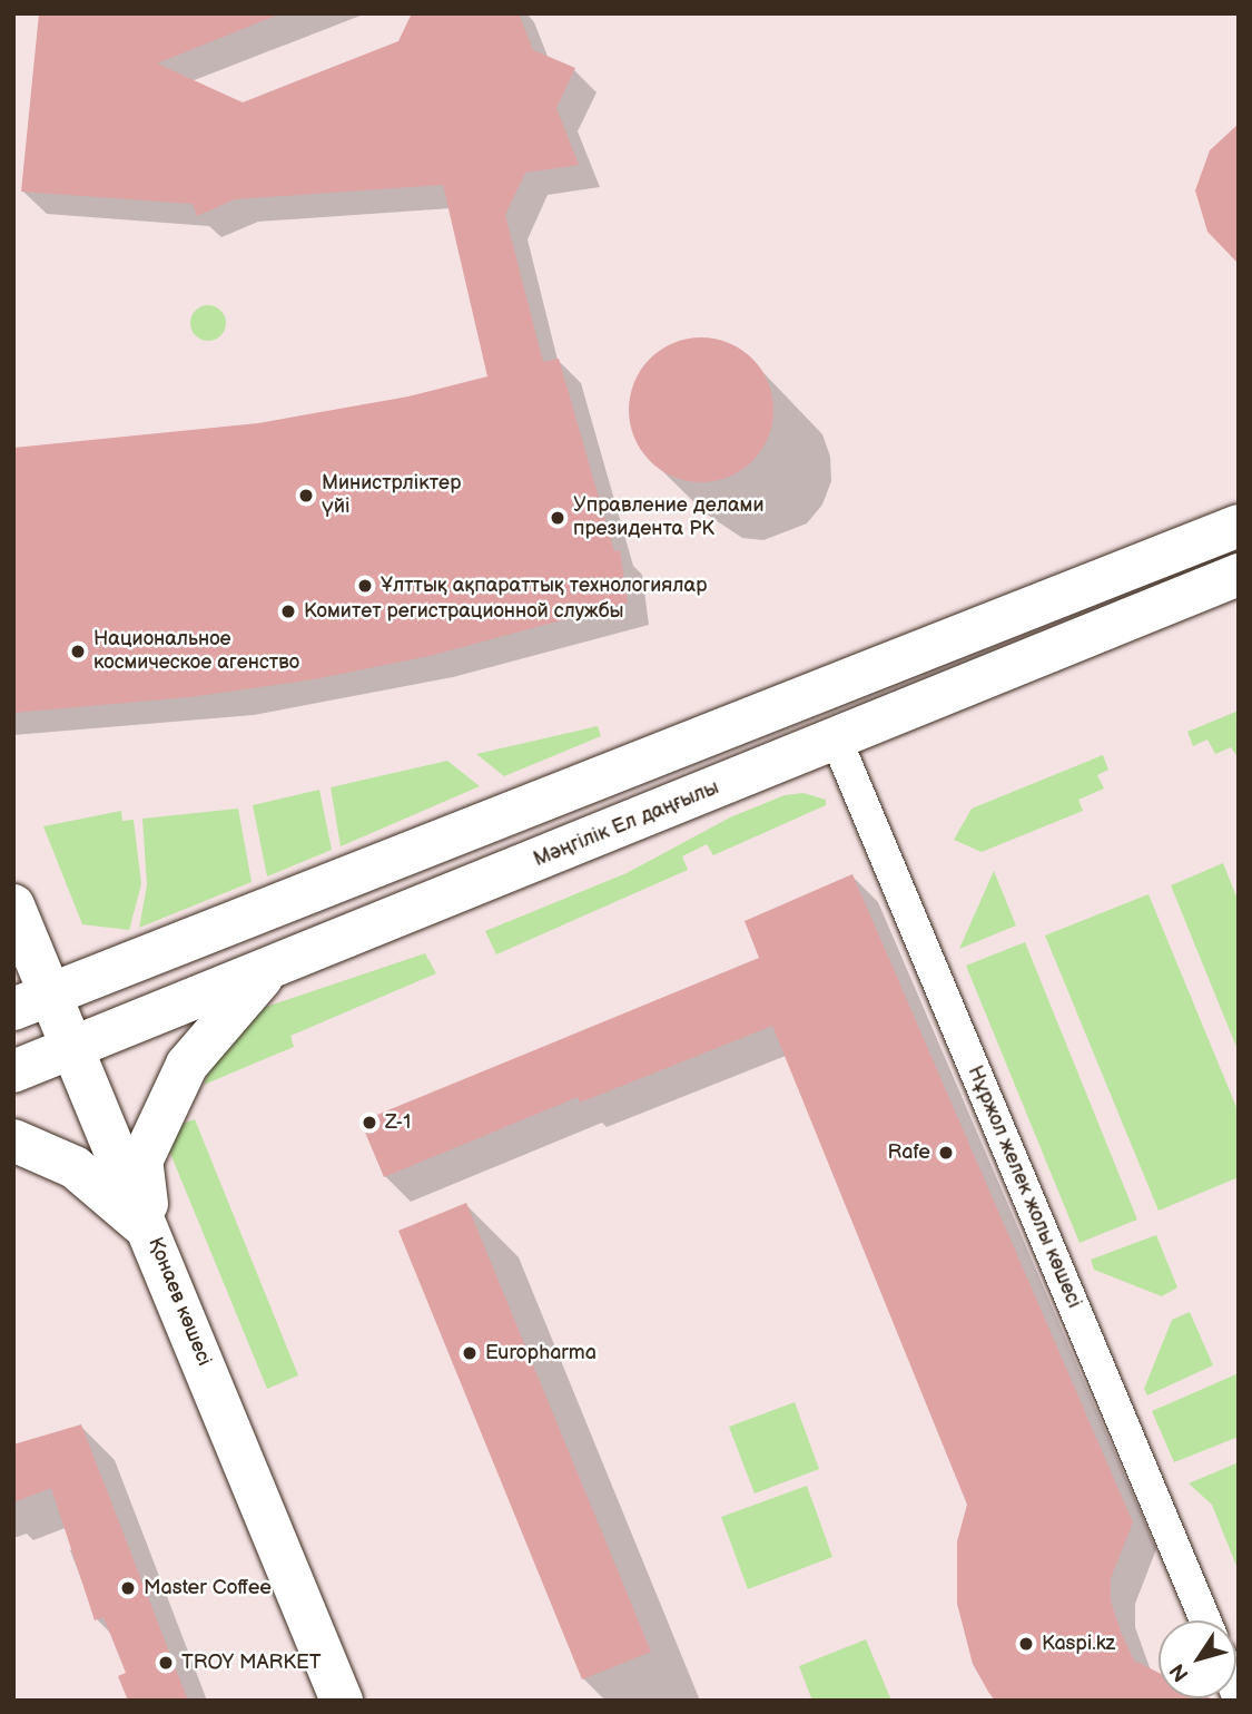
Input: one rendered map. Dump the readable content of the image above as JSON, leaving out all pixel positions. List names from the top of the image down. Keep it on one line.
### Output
{"streets":{"main road":["Мәңгілік Ел даңғылы","Қонаев көшесі"],"street":["Нұржол желек жолы көшесі"]},"crossings":[["Мәңгілік Ел даңғылы","Нұржол желек жолы көшесі"],["Мәңгілік Ел даңғылы","Қонаев көшесі"]],"places":["Министрліктер үйі","Управление делами президента РК","Ұлттық ақпараттық технологиялар","Комитет регистрационной службы","Национальное космическое агенство","Z-1","Rafe","Europharma","Master Coffee","Kaspi.kz","TROY MARKET"],"north":"bottom left"}
